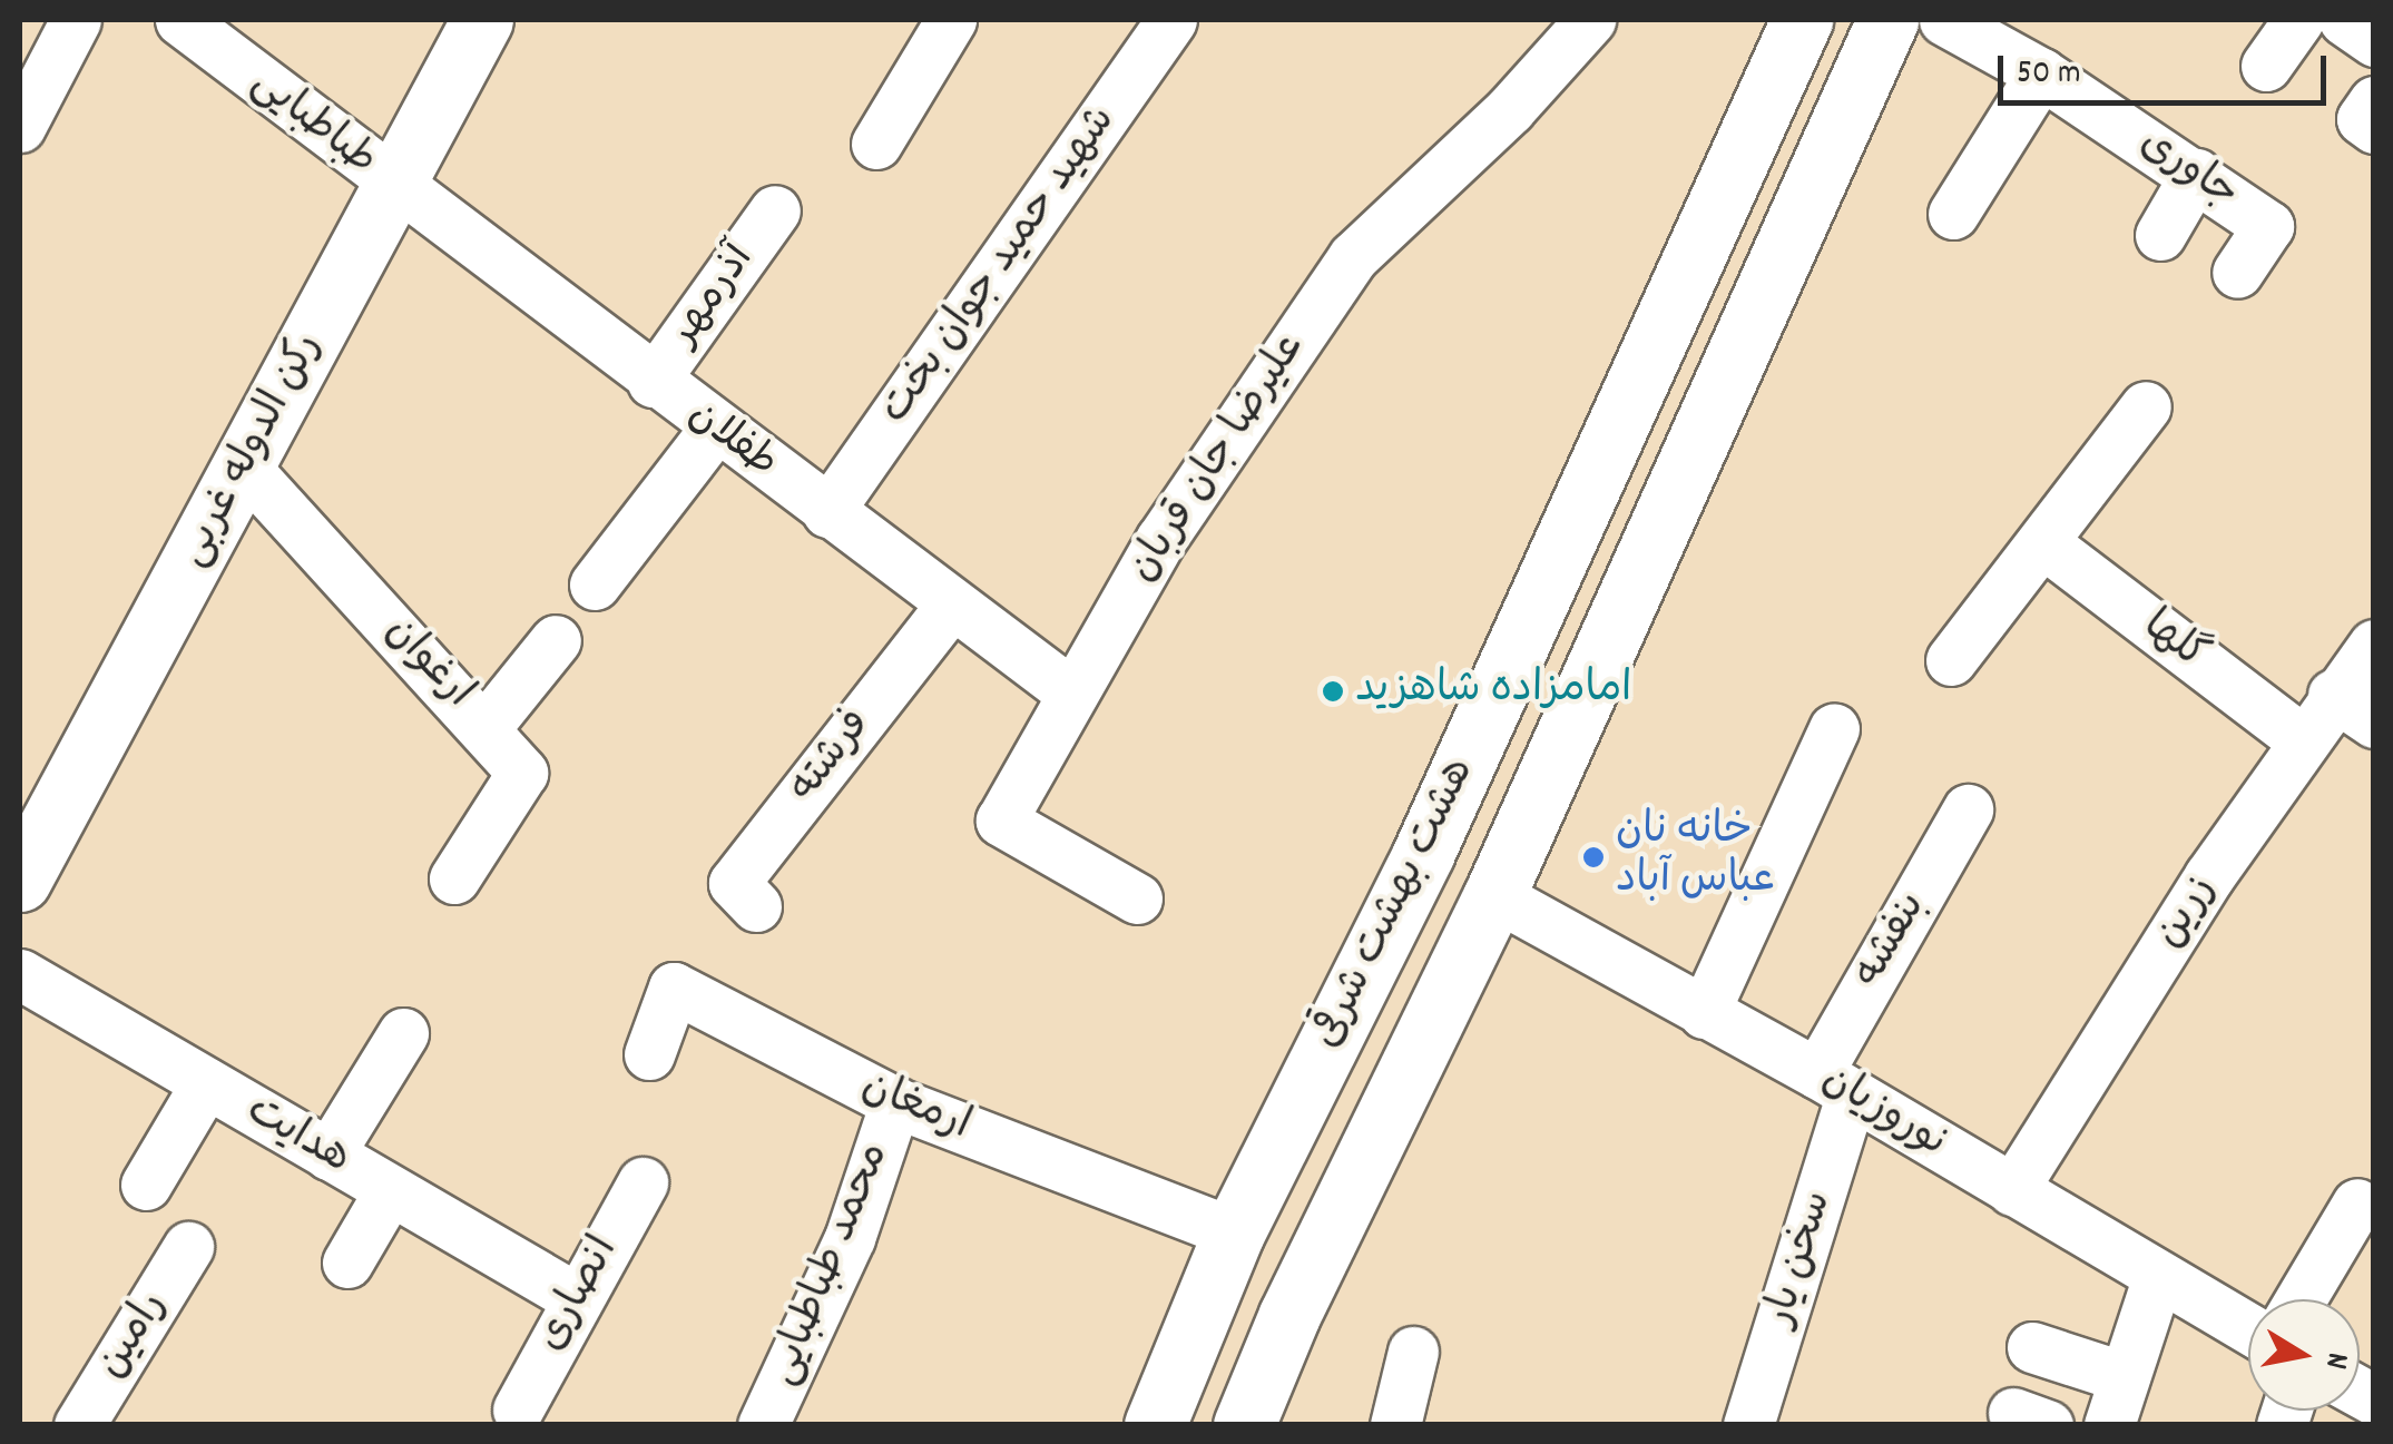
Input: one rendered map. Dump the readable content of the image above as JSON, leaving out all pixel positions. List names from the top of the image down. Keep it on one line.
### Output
{"streets":{"main road":["رکن الدوله غربی","هشت بهشت شرقی"],"street":["طباطبایی","جاوری","شهید حمید جوان بخت","آذرمهر","طفلان","علیرضا جان قربان","گلها","ارغوان","فرشته","زرین","بنفشه","ارمغان","نوروزیان","هدایت","سخن یار","محمد طباطبایی","انصاری","رامین"]},"crossings":[["طباطبایی","طفلان"],["طباطبایی","رکن الدوله غربی"],["شهید حمید جوان بخت","طفلان"],["آذرمهر","طفلان"],["طفلان","رکن الدوله غربی"],["طفلان","علیرضا جان قربان"],["طفلان","فرشته"],["رکن الدوله غربی","ارغوان"],["گلها","زرین"],["هشت بهشت شرقی","ارمغان"],["هشت بهشت شرقی","نوروزیان"],["زرین","نوروزیان"],["بنفشه","نوروزیان"],["بنفشه","سخن یار"],["ارمغان","محمد طباطبایی"],["نوروزیان","سخن یار"],["هدایت","انصاری"]],"places":["امامزاده شاهزید","خانه نان عباس آباد"],"scale_bar":"50 m","north":"right"}
